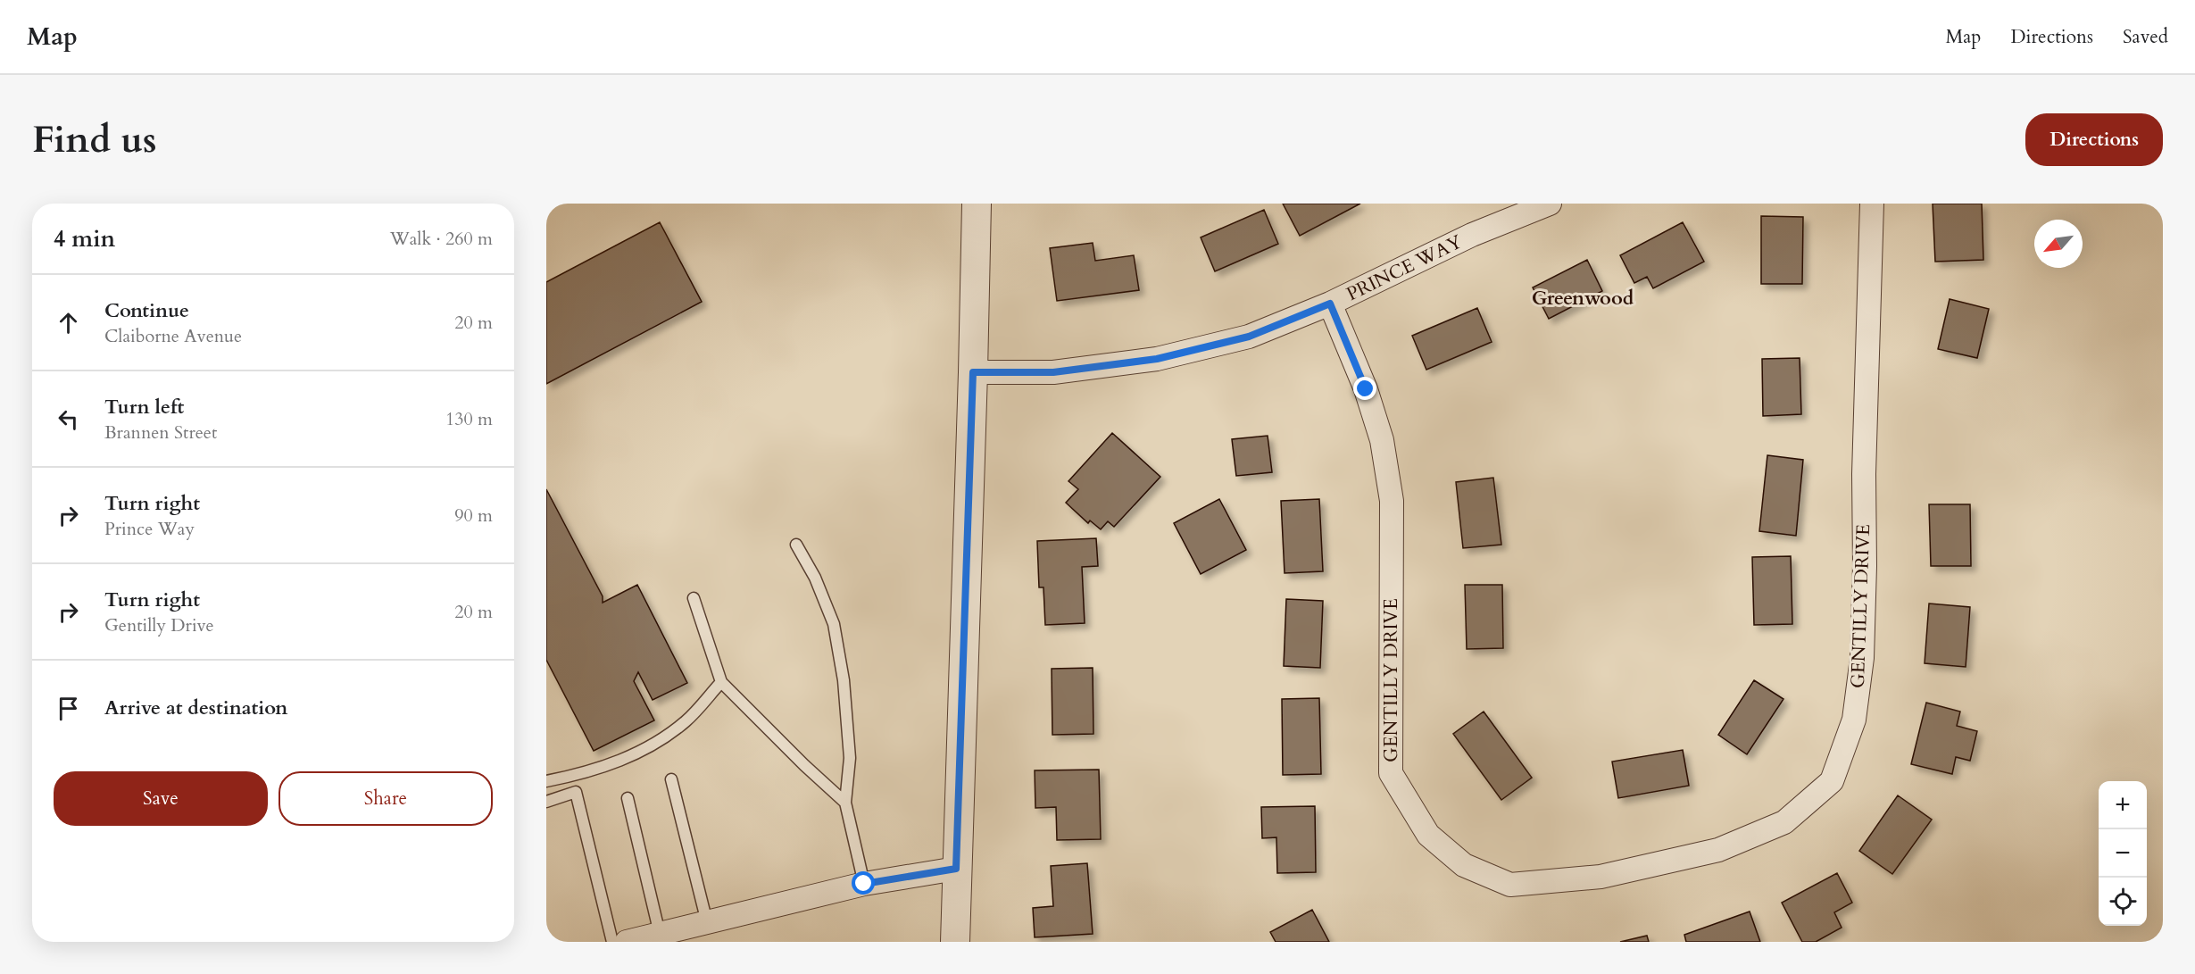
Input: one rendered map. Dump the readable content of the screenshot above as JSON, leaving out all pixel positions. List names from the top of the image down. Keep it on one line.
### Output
{"streets":{"street":["PRINCE WAY","GENTILLY DRIVE"]},"crossings":[["PRINCE WAY","GENTILLY DRIVE"]],"districts":["Greenwood"],"north":"bottom left","page":{"header":"Map","nav":["Map","Directions","Saved"],"buttons":["Directions",["Save","Share"]],"title":"Find us","heading":["4 min","Walk · 260 m"],"list":[["Continue","Claiborne Avenue","20 m"],["Turn left","Brannen Street","130 m"],["Turn right","Prince Way","90 m"],["Turn right","Gentilly Drive","20 m"],"Arrive at destination"],"map_buttons":["+","−"]}}
